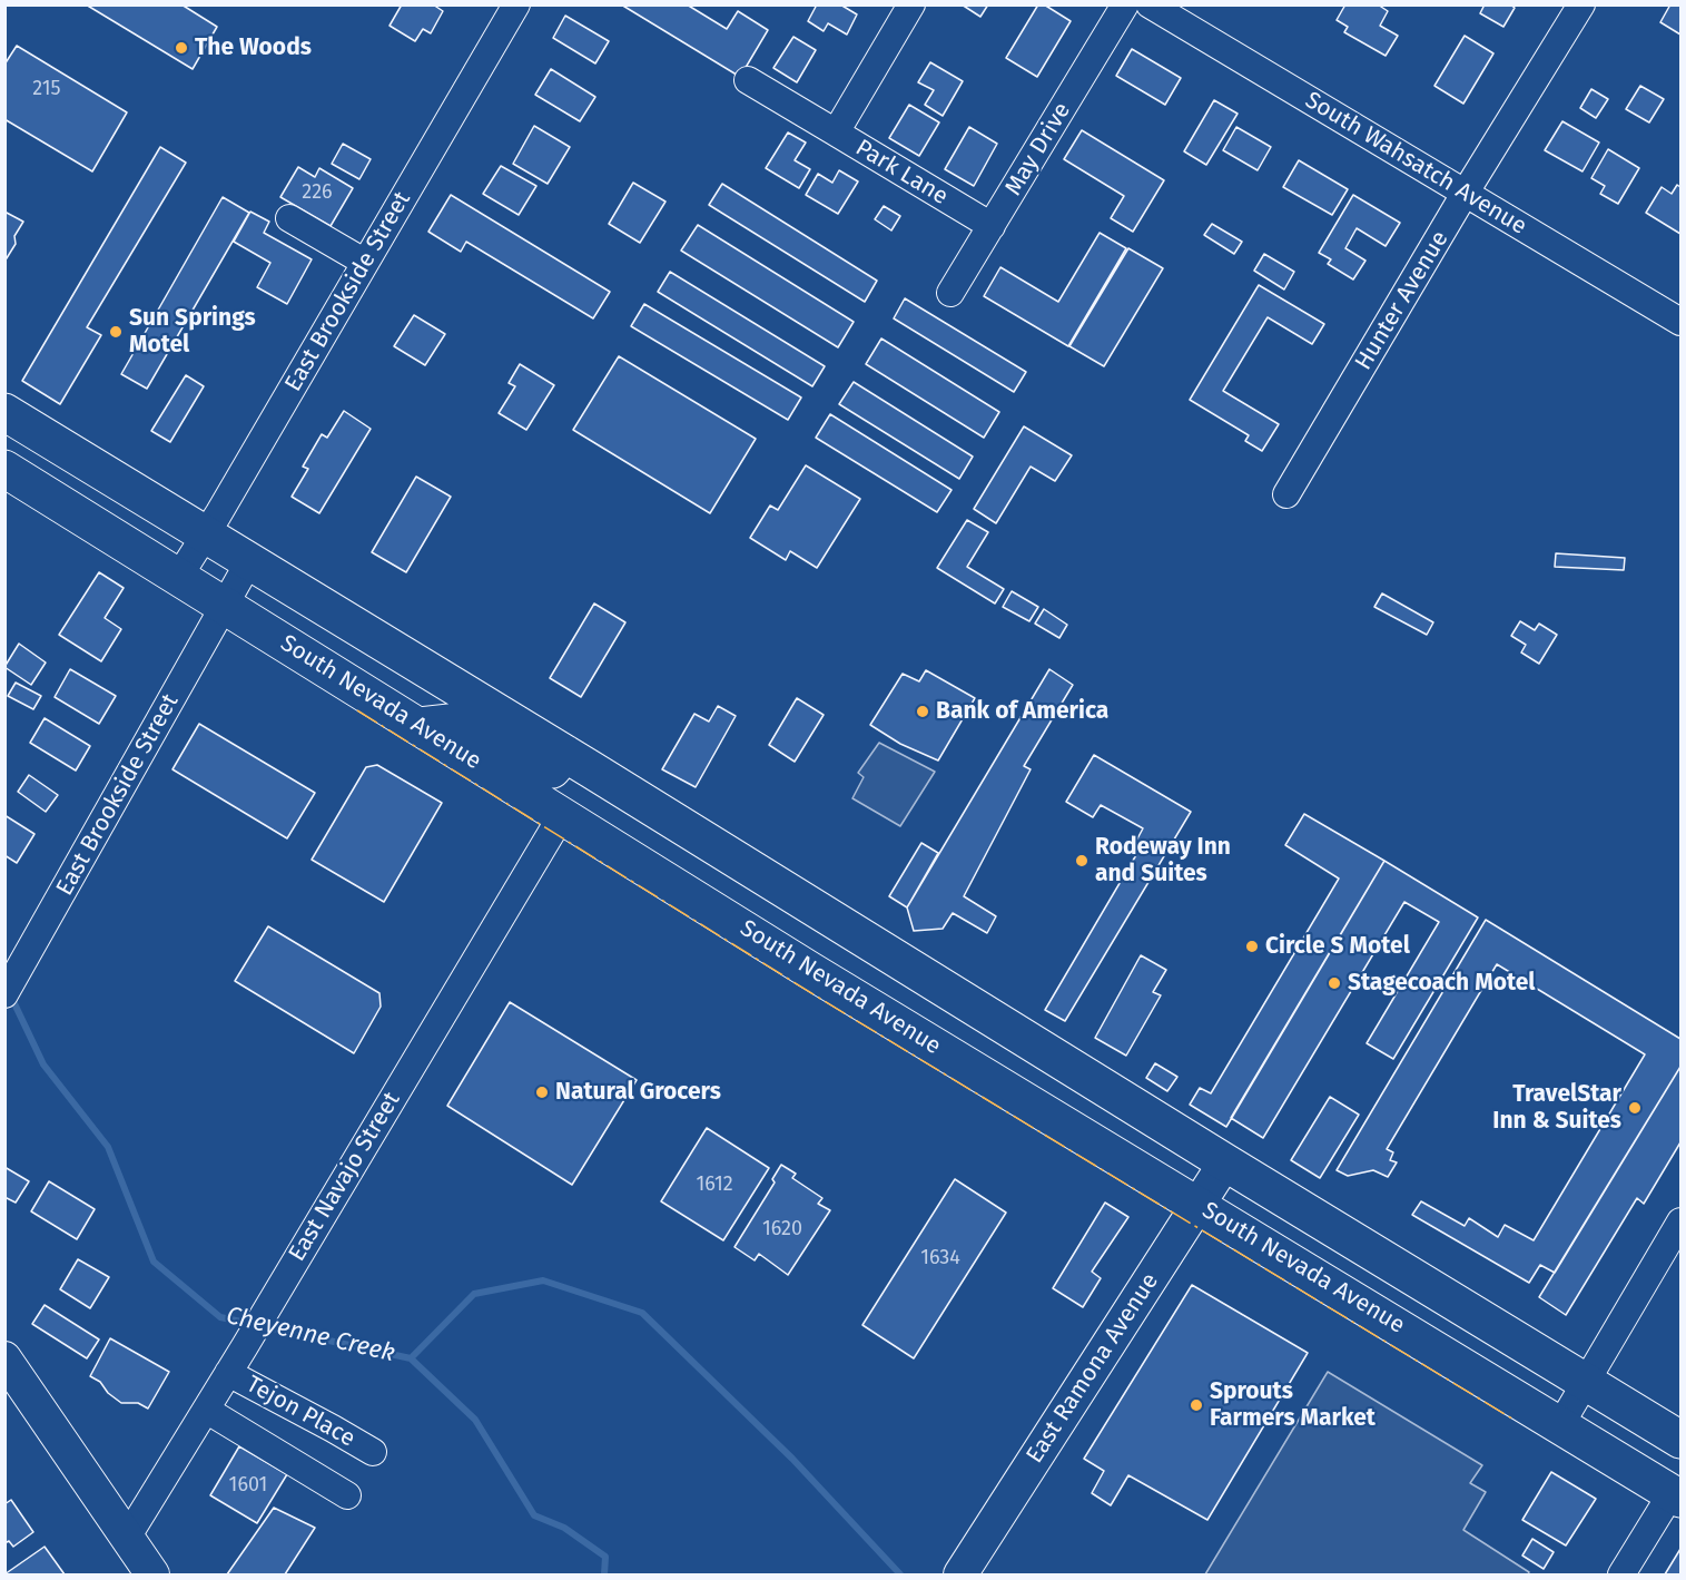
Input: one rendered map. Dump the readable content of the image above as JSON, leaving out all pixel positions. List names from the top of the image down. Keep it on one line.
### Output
{"streets":{"highway":["South Nevada Avenue"],"main road":["East Ramona Avenue"],"street":["May Drive","South Wahsatch Avenue","Park Lane","East Brookside Street","Hunter Avenue","East Navajo Street","Tejon Place"]},"crossings":[["May Drive","Park Lane"],["South Wahsatch Avenue","Hunter Avenue"],["East Brookside Street","South Nevada Avenue"],["South Nevada Avenue","East Navajo Street"],["South Nevada Avenue","East Ramona Avenue"],["East Navajo Street","Tejon Place"]],"water":["Cheyenne Creek"],"places":["The Woods","Sun Springs Motel","Bank of America","Rodeway Inn and Suites","Circle S Motel","Stagecoach Motel","Natural Grocers","TravelStar Inn & Suites","Sprouts Farmers Market"],"house_numbers":["215","226","1612","1620","1634","1601"]}
